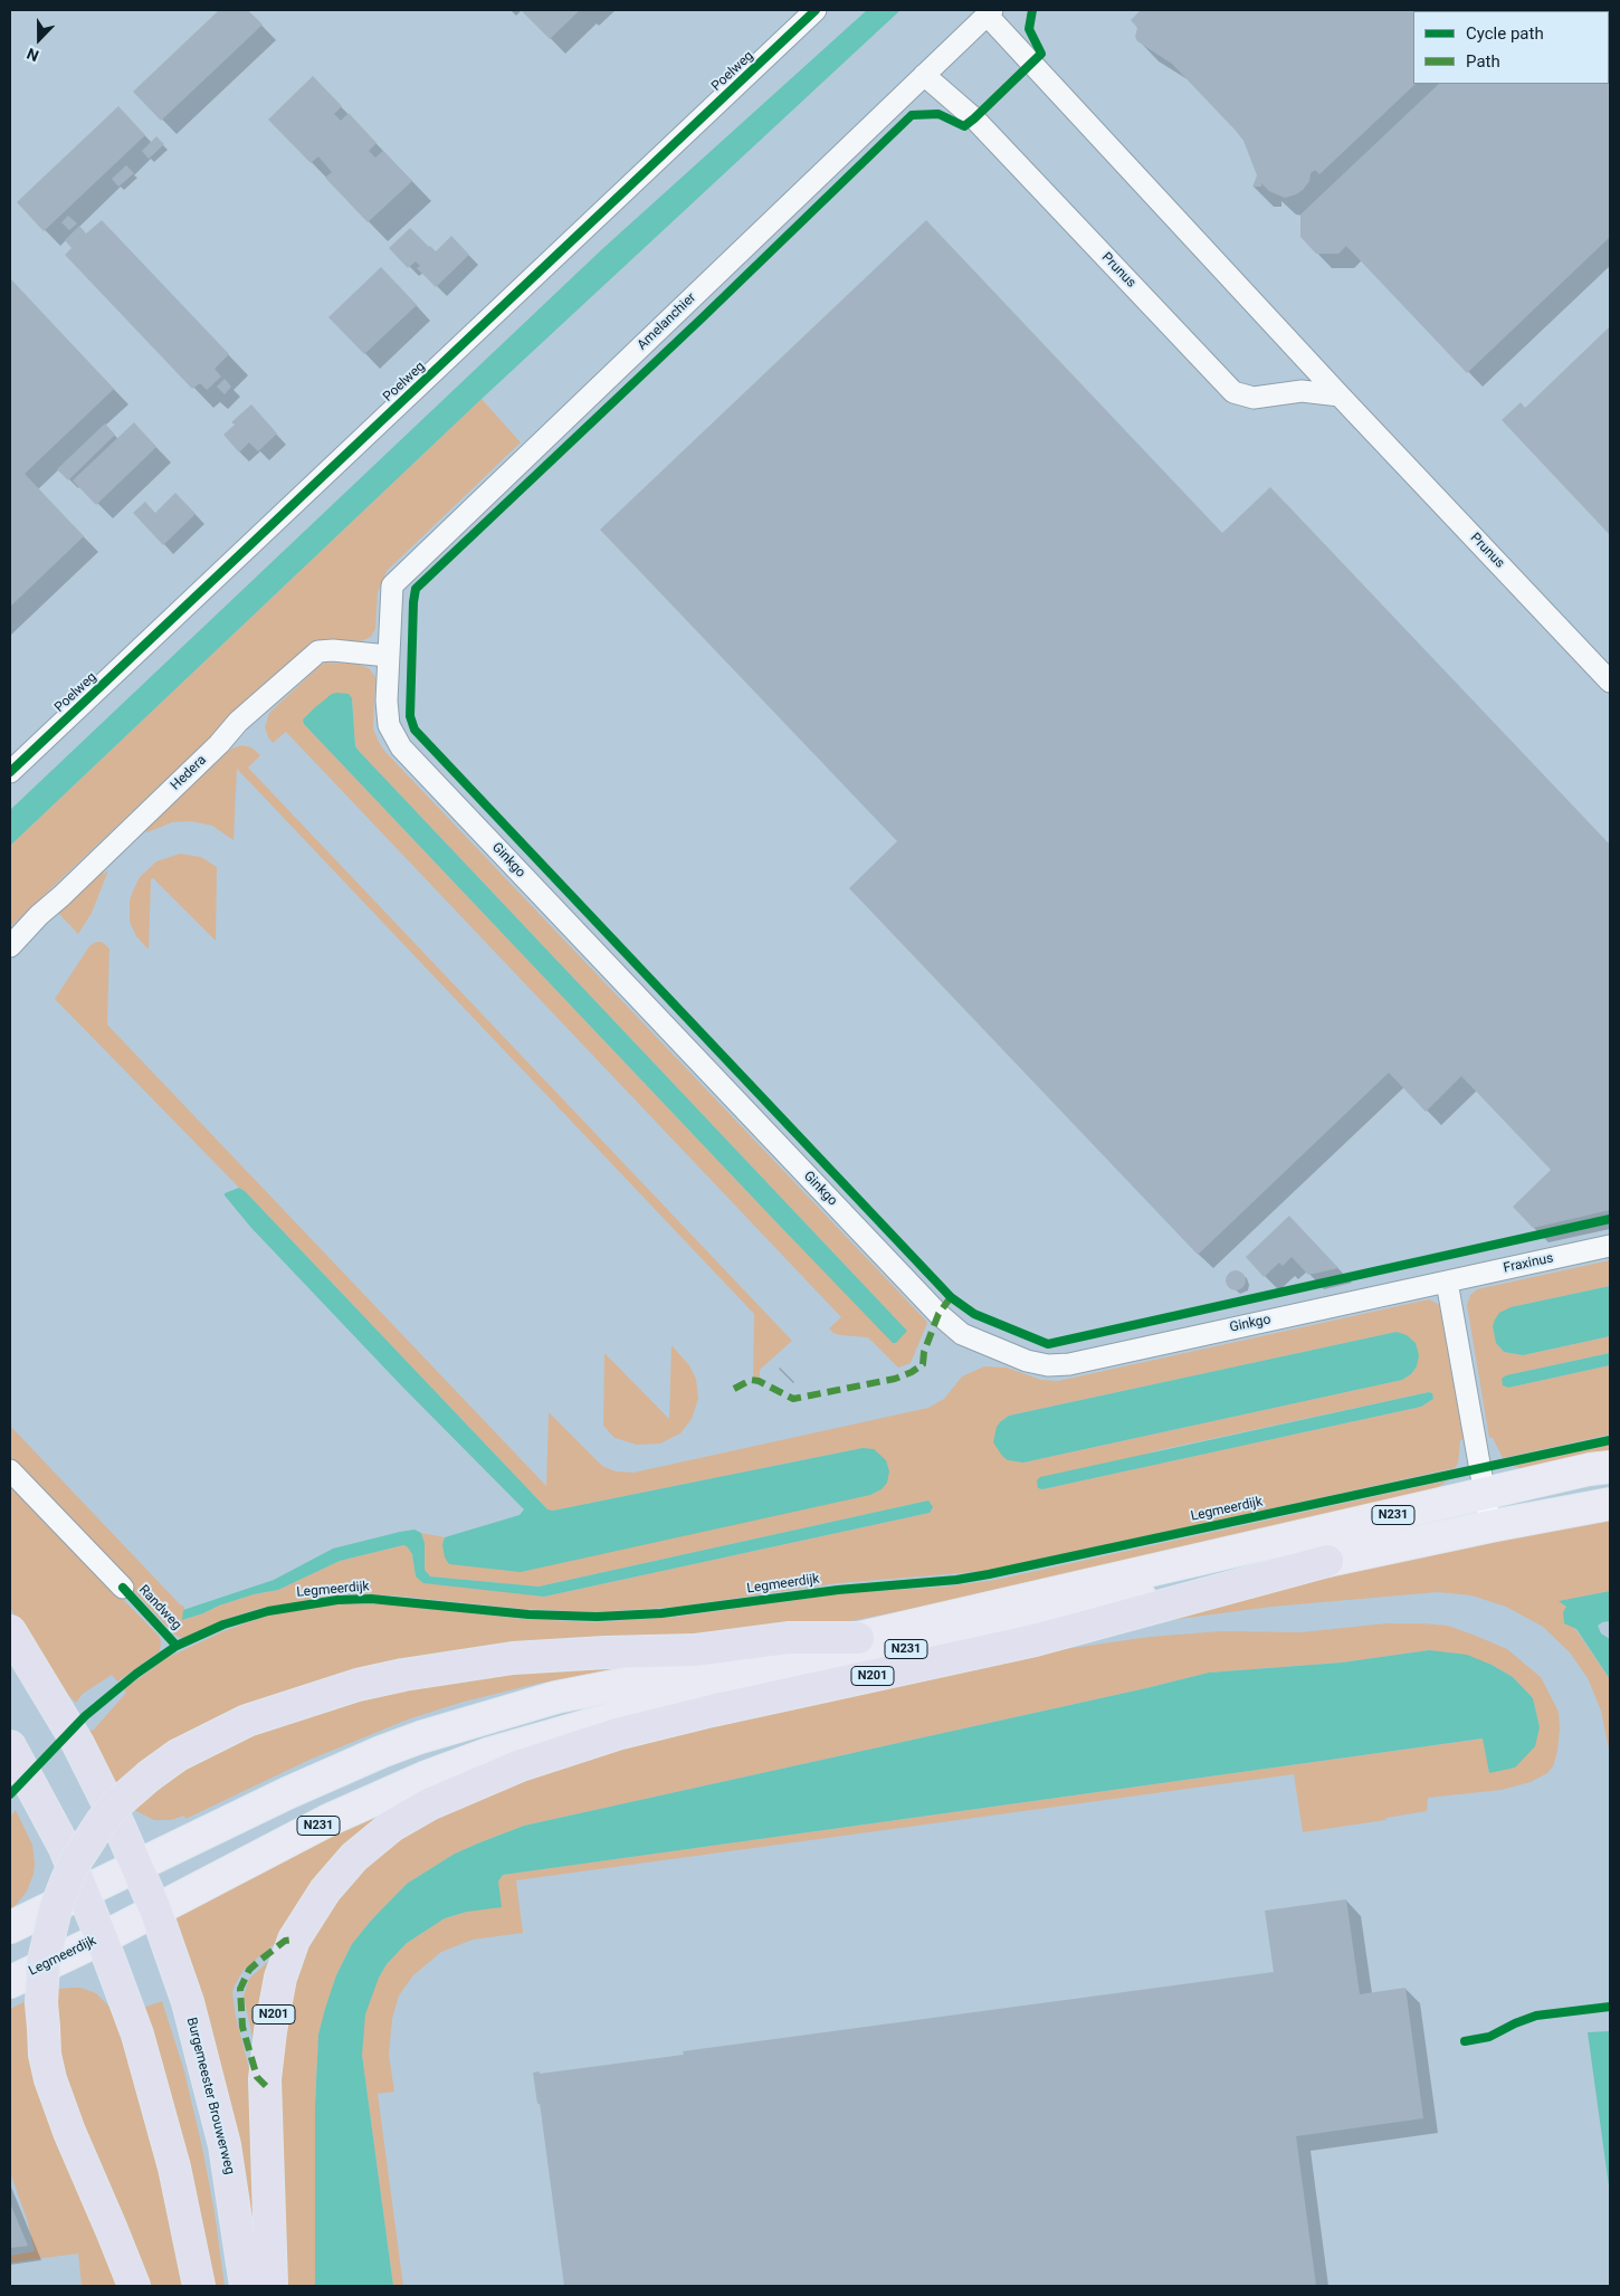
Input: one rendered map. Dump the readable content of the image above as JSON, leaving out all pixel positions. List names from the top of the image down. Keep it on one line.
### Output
{"streets":{"highway":["N231","N201","Burgemeester Brouwerweg"],"main road":["Legmeerdijk"],"street":["Poelweg","Prunus","Amelanchier","Hedera","Ginkgo","Fraxinus","Randweg"]},"crossings":[["Prunus","Amelanchier"],["Amelanchier","Hedera"],["Amelanchier","Ginkgo"],["Hedera","Ginkgo"],["Ginkgo","Fraxinus"],["Legmeerdijk","N201"],["Legmeerdijk","Burgemeester Brouwerweg"],["N231","Burgemeester Brouwerweg"]],"legend":["Cycle path","Path"],"north":"bottom"}
